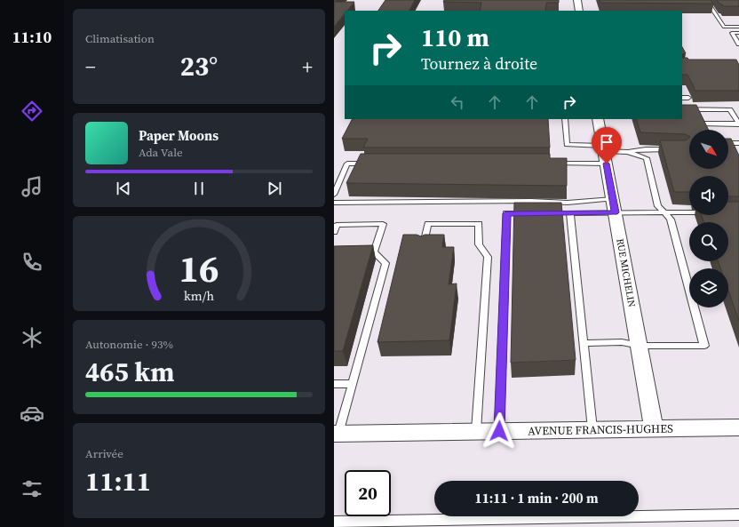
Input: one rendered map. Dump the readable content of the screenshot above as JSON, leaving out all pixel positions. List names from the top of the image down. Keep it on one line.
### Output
{"streets":{"street":["RUE MICHELIN","AVENUE FRANCIS-HUGHES"]},"crossings":[["RUE MICHELIN","AVENUE FRANCIS-HUGHES"]],"north":"bottom right","page":{"tabs":"11:10","tile":["Climatisation",["Autonomie · 93%","465 km"],["Arrivée","11:11"]],"turn":["110 m","Tournez à droite"],"heat":["−","23°","+"],"song":["Paper Moons","Ada Vale"],"limit":"20","trip":"11:11 · 1 min · 200 m","gauge":["16","km/h"]}}
